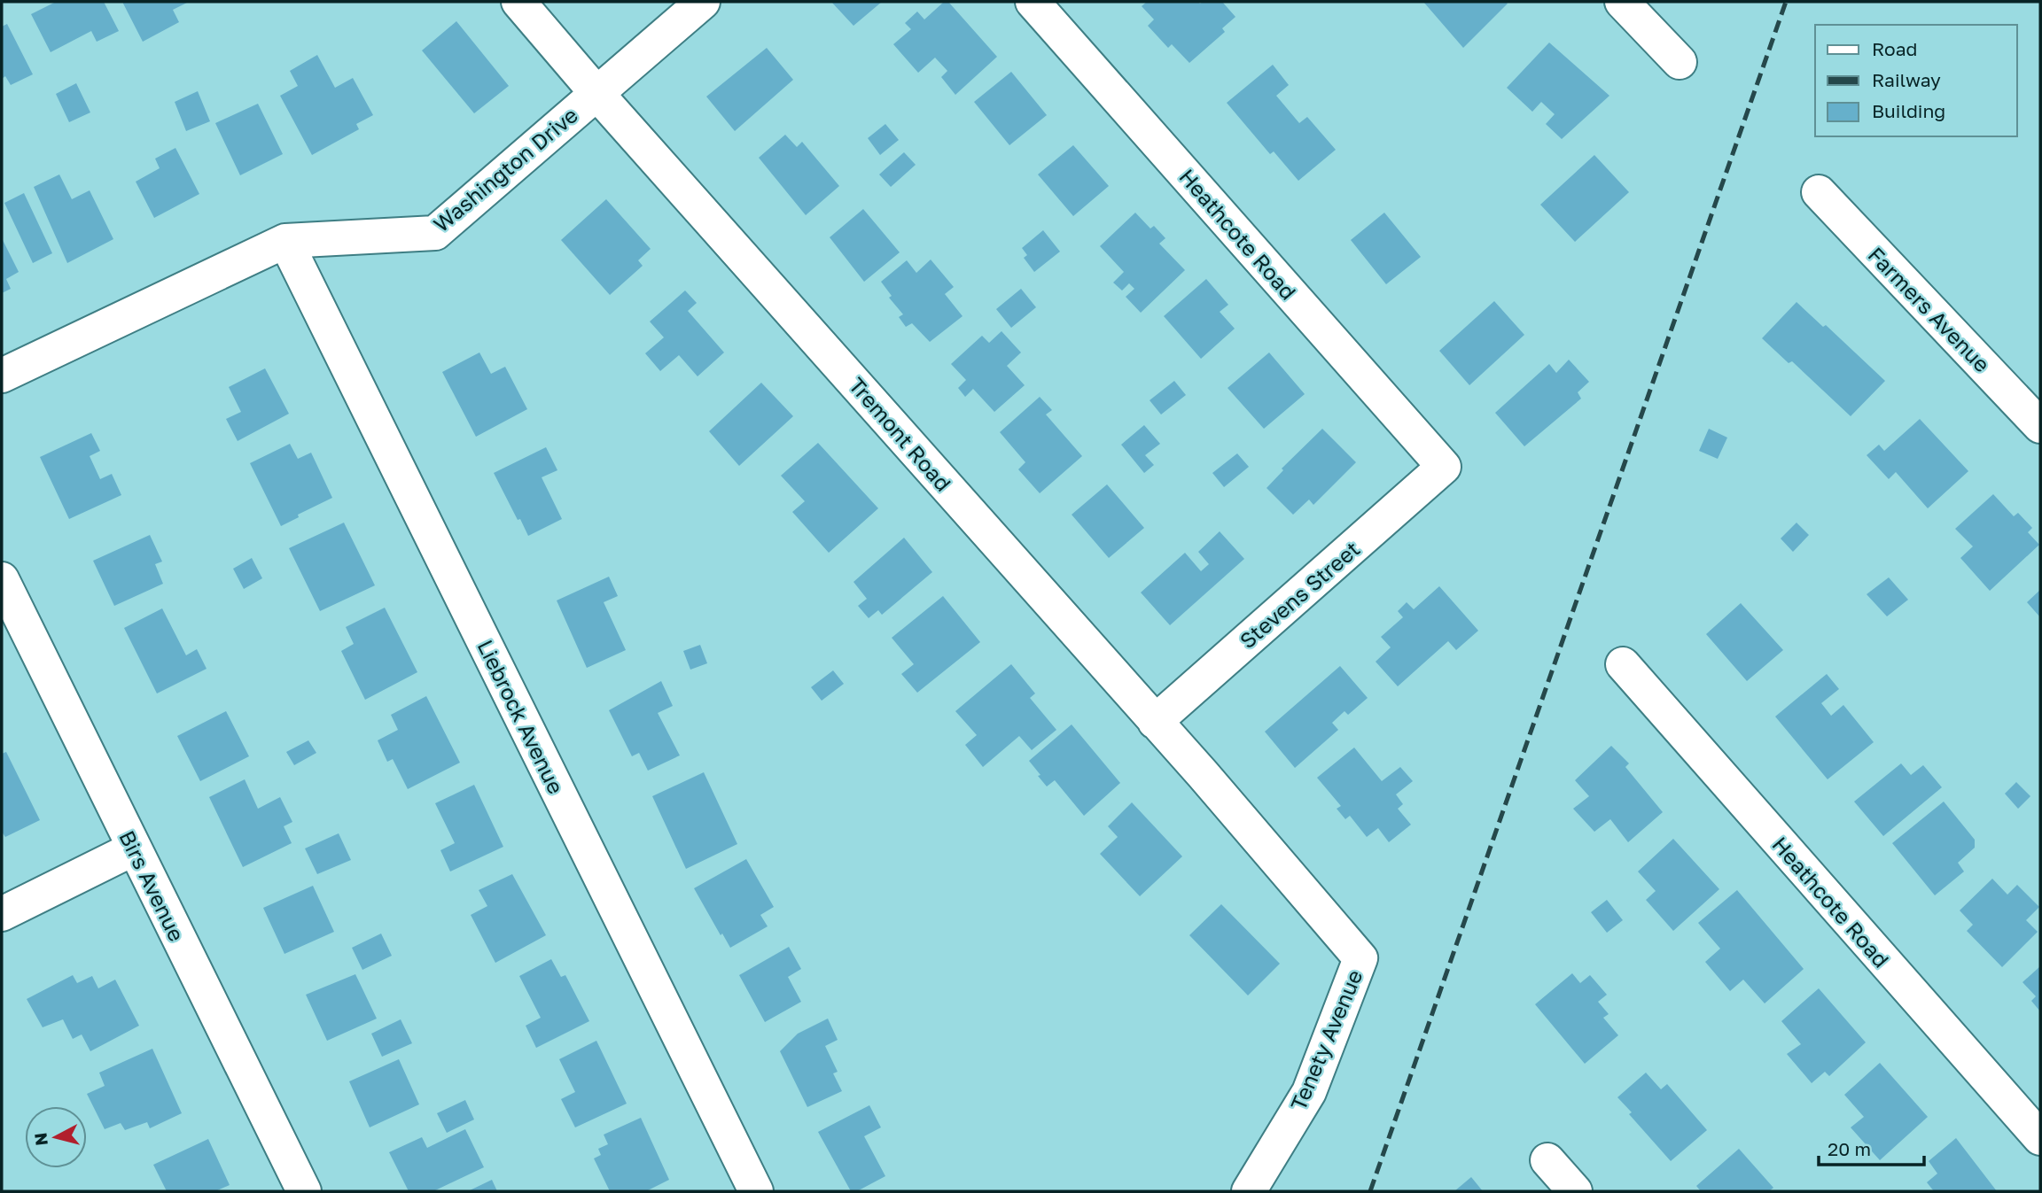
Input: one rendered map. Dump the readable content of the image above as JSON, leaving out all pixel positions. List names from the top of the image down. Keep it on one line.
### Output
{"streets":{"street":["Washington Drive","Heathcote Road","Farmers Avenue","Tremont Road","Stevens Street","Liebrock Avenue","Birs Avenue","Tenety Avenue"]},"crossings":[["Washington Drive","Tremont Road"],["Washington Drive","Liebrock Avenue"],["Heathcote Road","Stevens Street"],["Tremont Road","Stevens Street"],["Tremont Road","Tenety Avenue"]],"legend":["Road","Railway","Building"],"scale_bar":"20 m","north":"left"}
